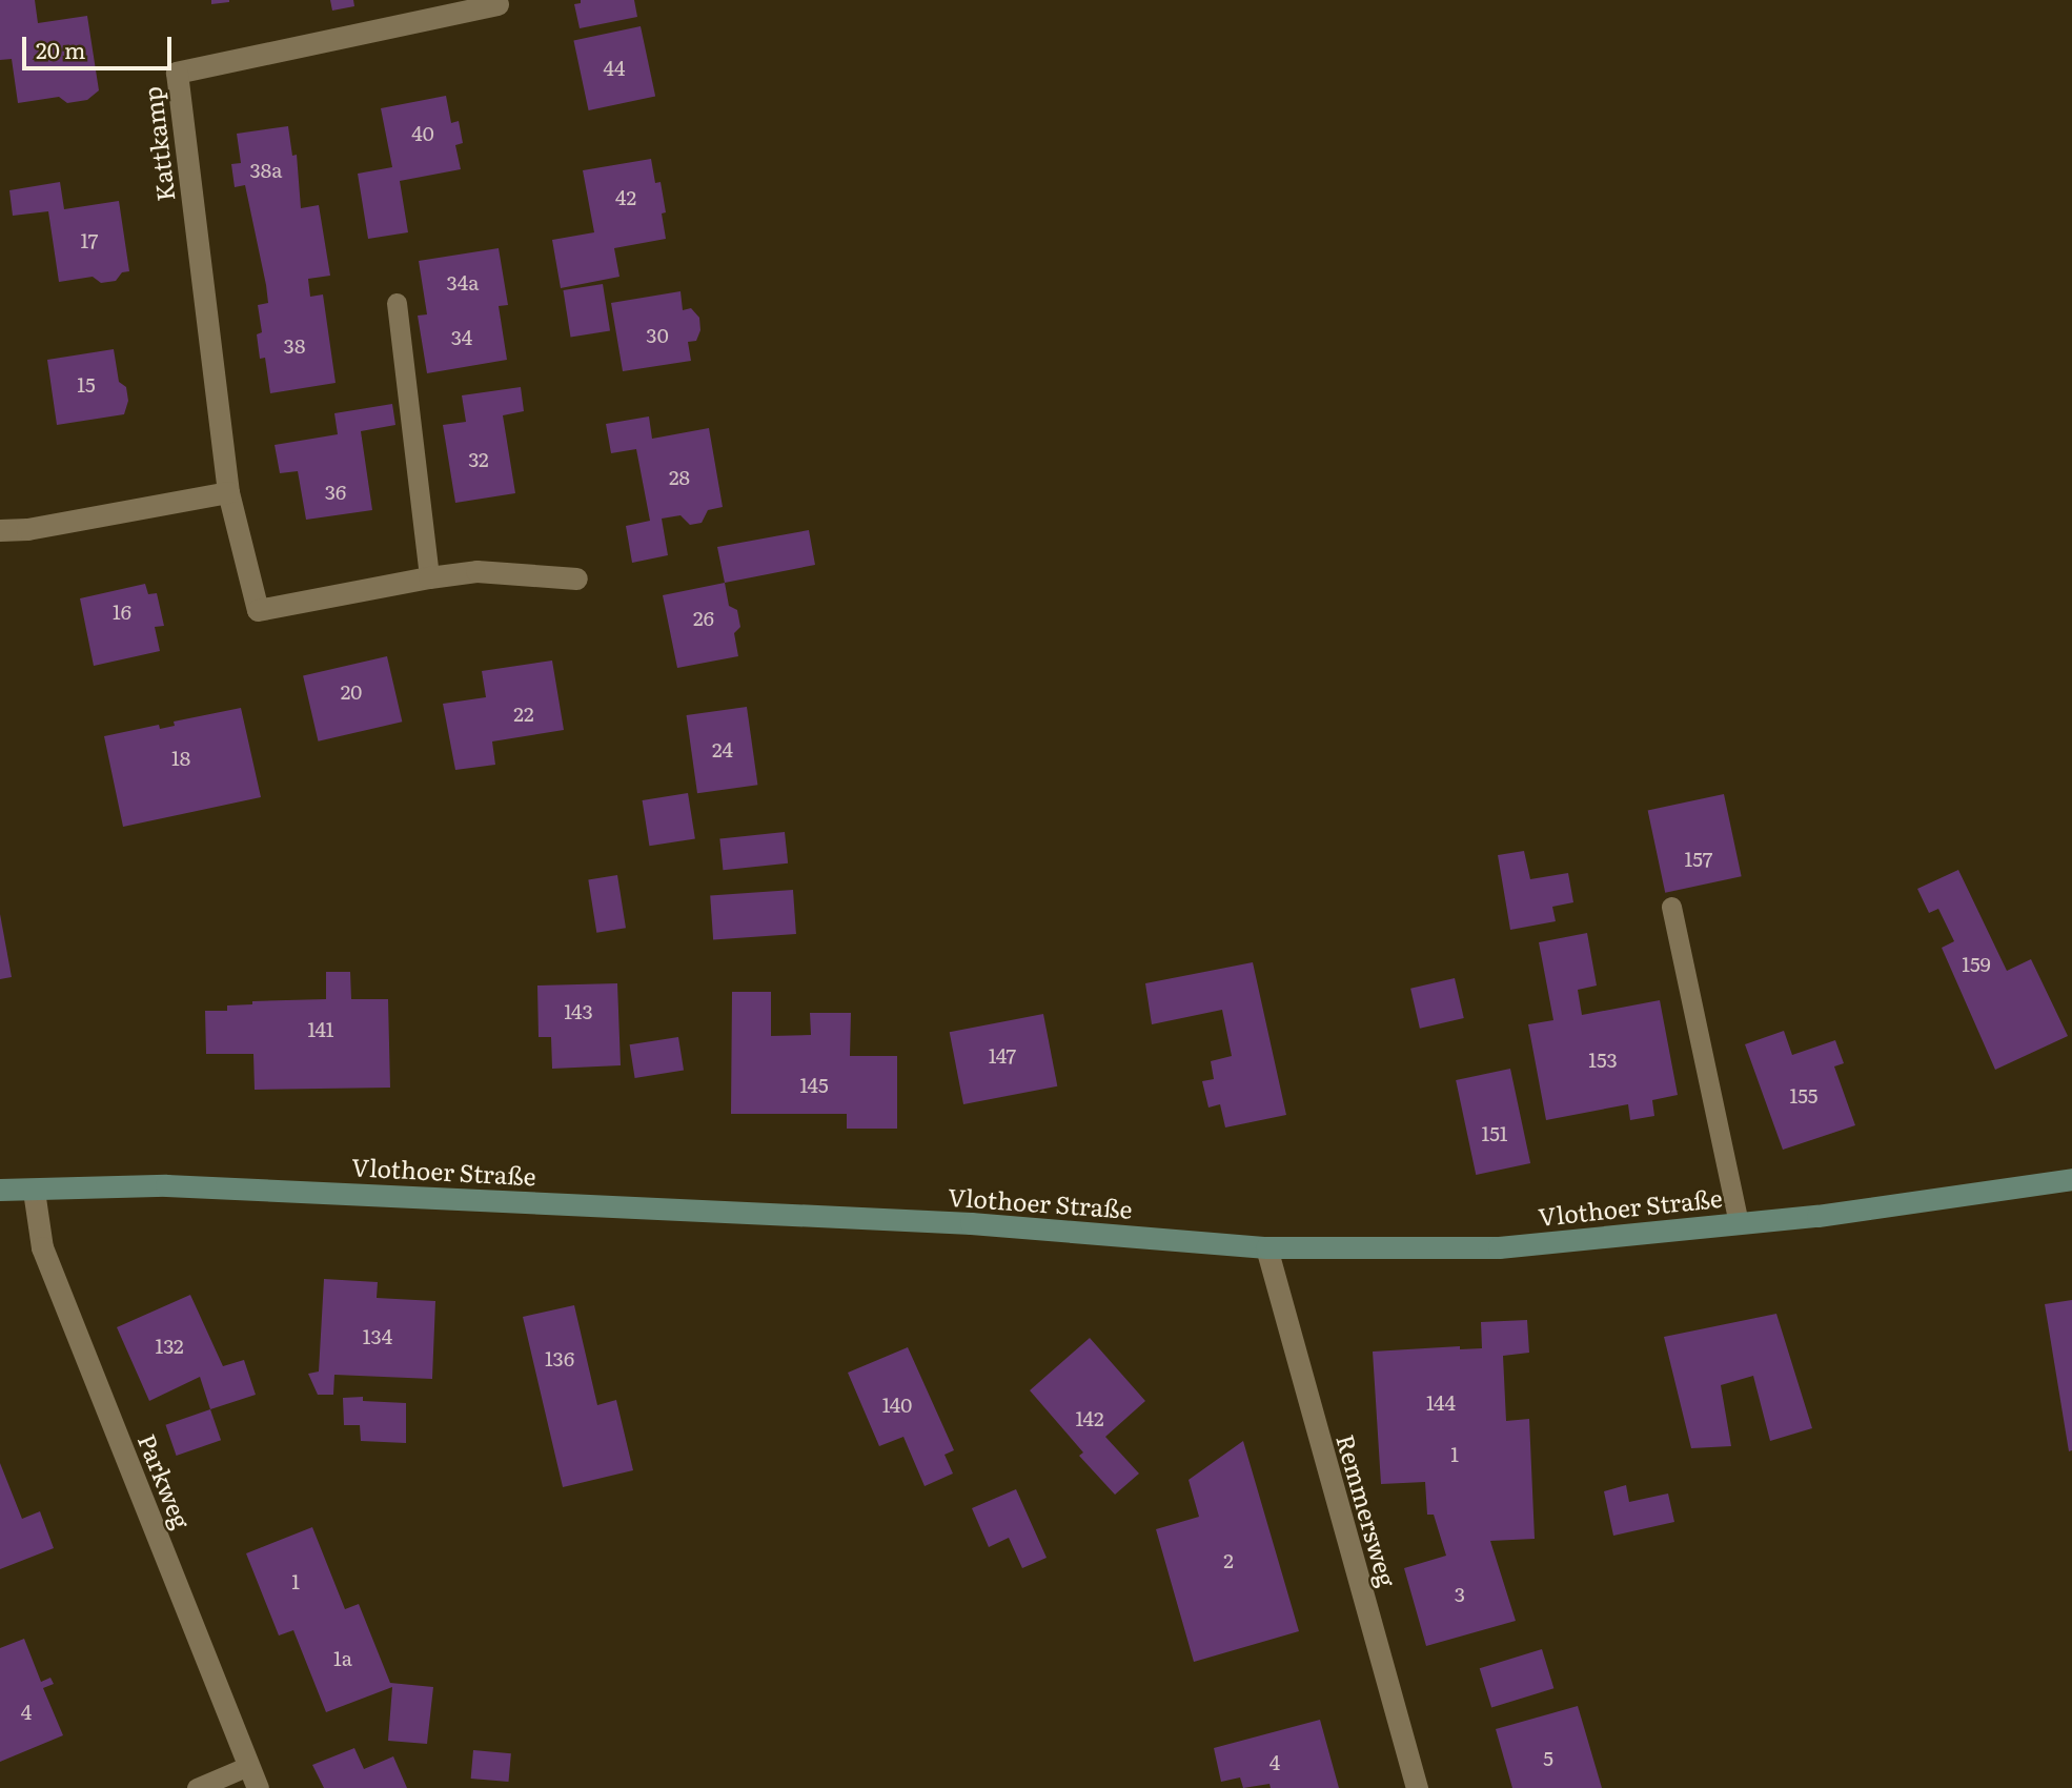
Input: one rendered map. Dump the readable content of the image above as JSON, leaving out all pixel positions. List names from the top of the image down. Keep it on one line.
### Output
{"streets":{"street":["Kattkamp","Vlothoer Straße","Parkweg","Remmersweg"]},"crossings":[["Vlothoer Straße","Parkweg"],["Vlothoer Straße","Remmersweg"]],"house_numbers":["44","40","38a","42","17","34a","30","34","38","15","32","28","36","16","26","20","22","24","18","157","159","143","141","147","153","145","155","151","134","132","136","144","140","142","1","2","1","3","1a","4","5","4"],"scale_bar":"20 m"}
